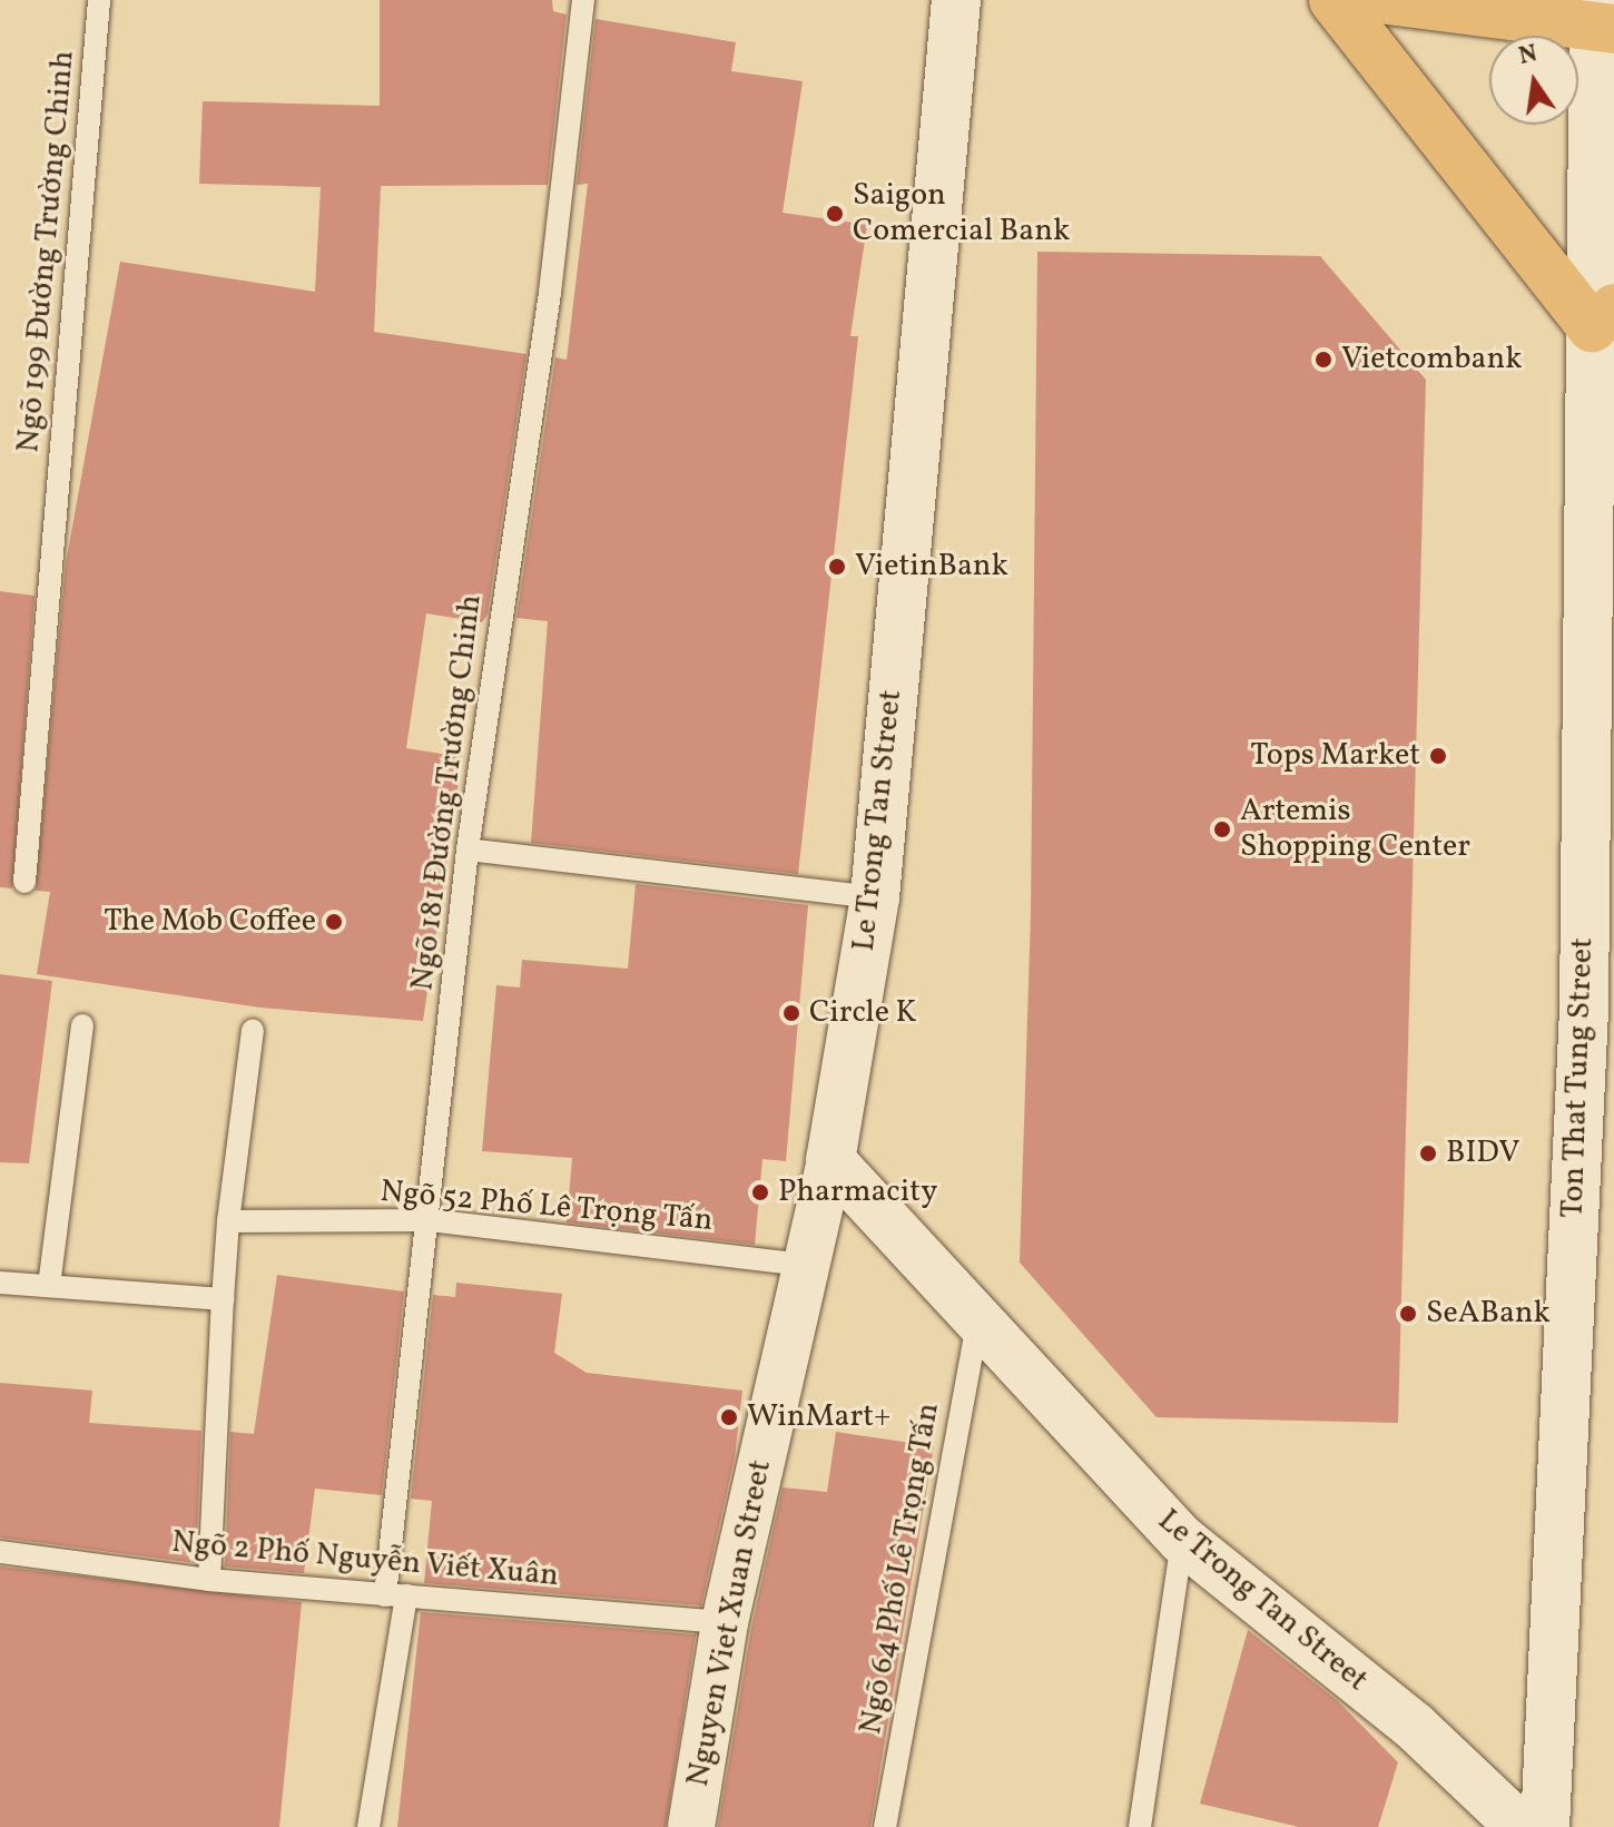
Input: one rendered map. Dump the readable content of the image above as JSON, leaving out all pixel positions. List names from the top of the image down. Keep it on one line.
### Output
{"streets":{"main road":["Le Trong Tan Street","Ton That Tung Street"],"street":["Nguyen Viet Xuan Street"],"lane":["Ngõ 199 Đường Trường Chinh","Ngõ 181 Đường Trường Chinh","Ngõ 52 Phố Lê Trọng Tấn","Ngõ 2 Phố Nguyễn Viết Xuân","Ngõ 64 Phố Lê Trọng Tấn"]},"crossings":[["Ngõ 181 Đường Trường Chinh","Ngõ 52 Phố Lê Trọng Tấn"],["Ngõ 181 Đường Trường Chinh","Ngõ 2 Phố Nguyễn Viết Xuân"],["Le Trong Tan Street","Ngõ 64 Phố Lê Trọng Tấn"],["Le Trong Tan Street","Nguyen Viet Xuan Street"],["Ngõ 52 Phố Lê Trọng Tấn","Nguyen Viet Xuan Street"],["Ngõ 2 Phố Nguyễn Viết Xuân","Nguyen Viet Xuan Street"]],"places":["Saigon Comercial Bank","Vietcombank","VietinBank","Tops Market","Artemis Shopping Center","The Mob Coffee","Circle K","BIDV","Pharmacity","SeABank","WinMart+"],"north":"top"}
